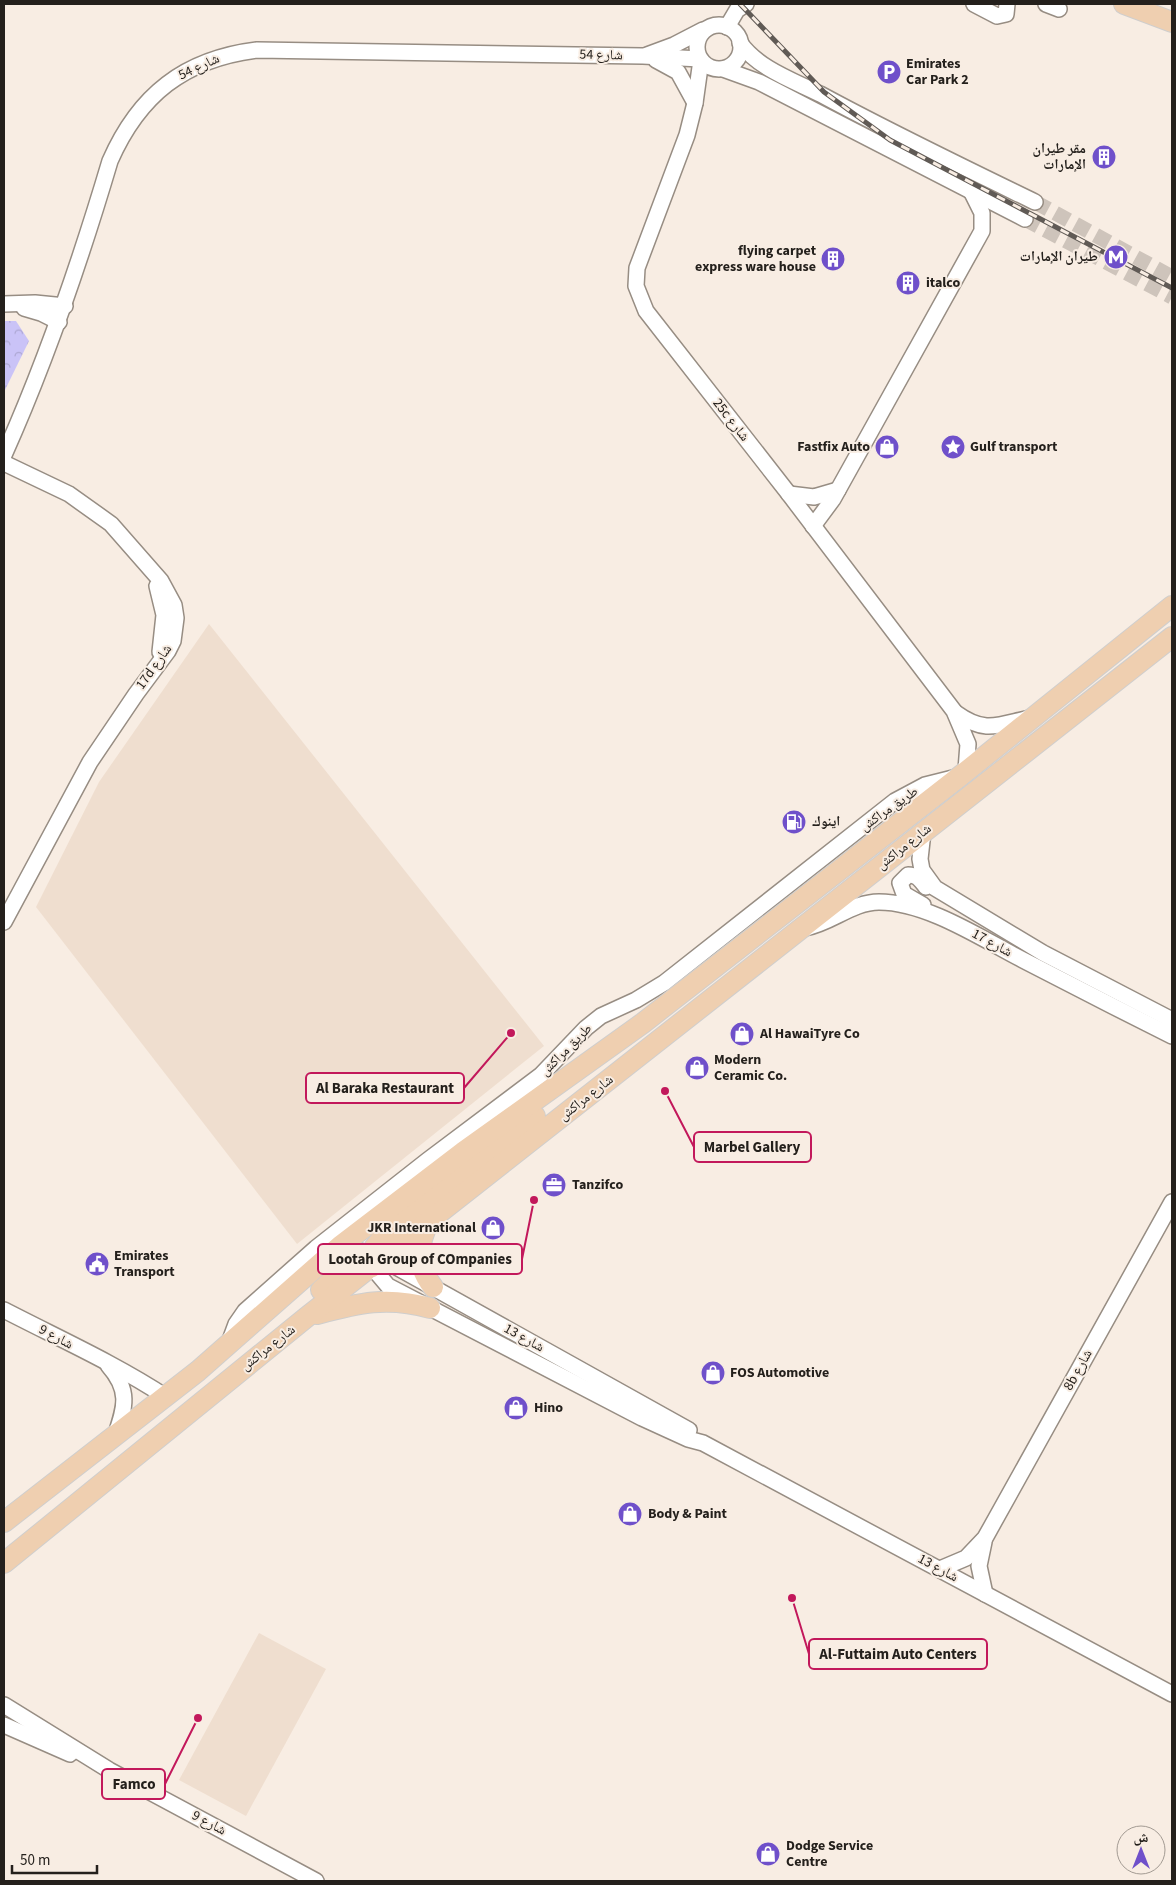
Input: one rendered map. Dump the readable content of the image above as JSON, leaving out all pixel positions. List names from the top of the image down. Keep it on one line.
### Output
{"streets":{"main road":["شارع مراكش"],"street":["شارع 54","25c شارع","17d شارع","طريق مراكش","شارع 17","شارع 9","شارع 13","8b شارع"]},"crossings":[["شارع 54","25c شارع"],["25c شارع","طريق مراكش"],["25c شارع","شارع مراكش"],["طريق مراكش","شارع مراكش"],["شارع مراكش","شارع 17"],["شارع مراكش","شارع 9"],["شارع مراكش","شارع 13"],["شارع 13","8b شارع"]],"places":{"parking":["Emirates Car Park 2"],"building":["مقر طيران الإمارات","flying carpet express ware house","italco"],"metro station":["طيران الإمارات"],"shop":["Fastfix Auto","Al HawaiTyre Co","Modern Ceramic Co.","JKR International","FOS Automotive","Hino","Body & Paint","Dodge Service Centre"],"place":["Gulf transport"],"fuel station":["اينوك"],"other":["Al Baraka Restaurant","Marbel Gallery","Lootah Group of COmpanies","Al-Futtaim Auto Centers","Famco"],"office":["Tanzifco"],"public building":["Emirates Transport"]},"scale_bar":"50 m","north":"top"}
